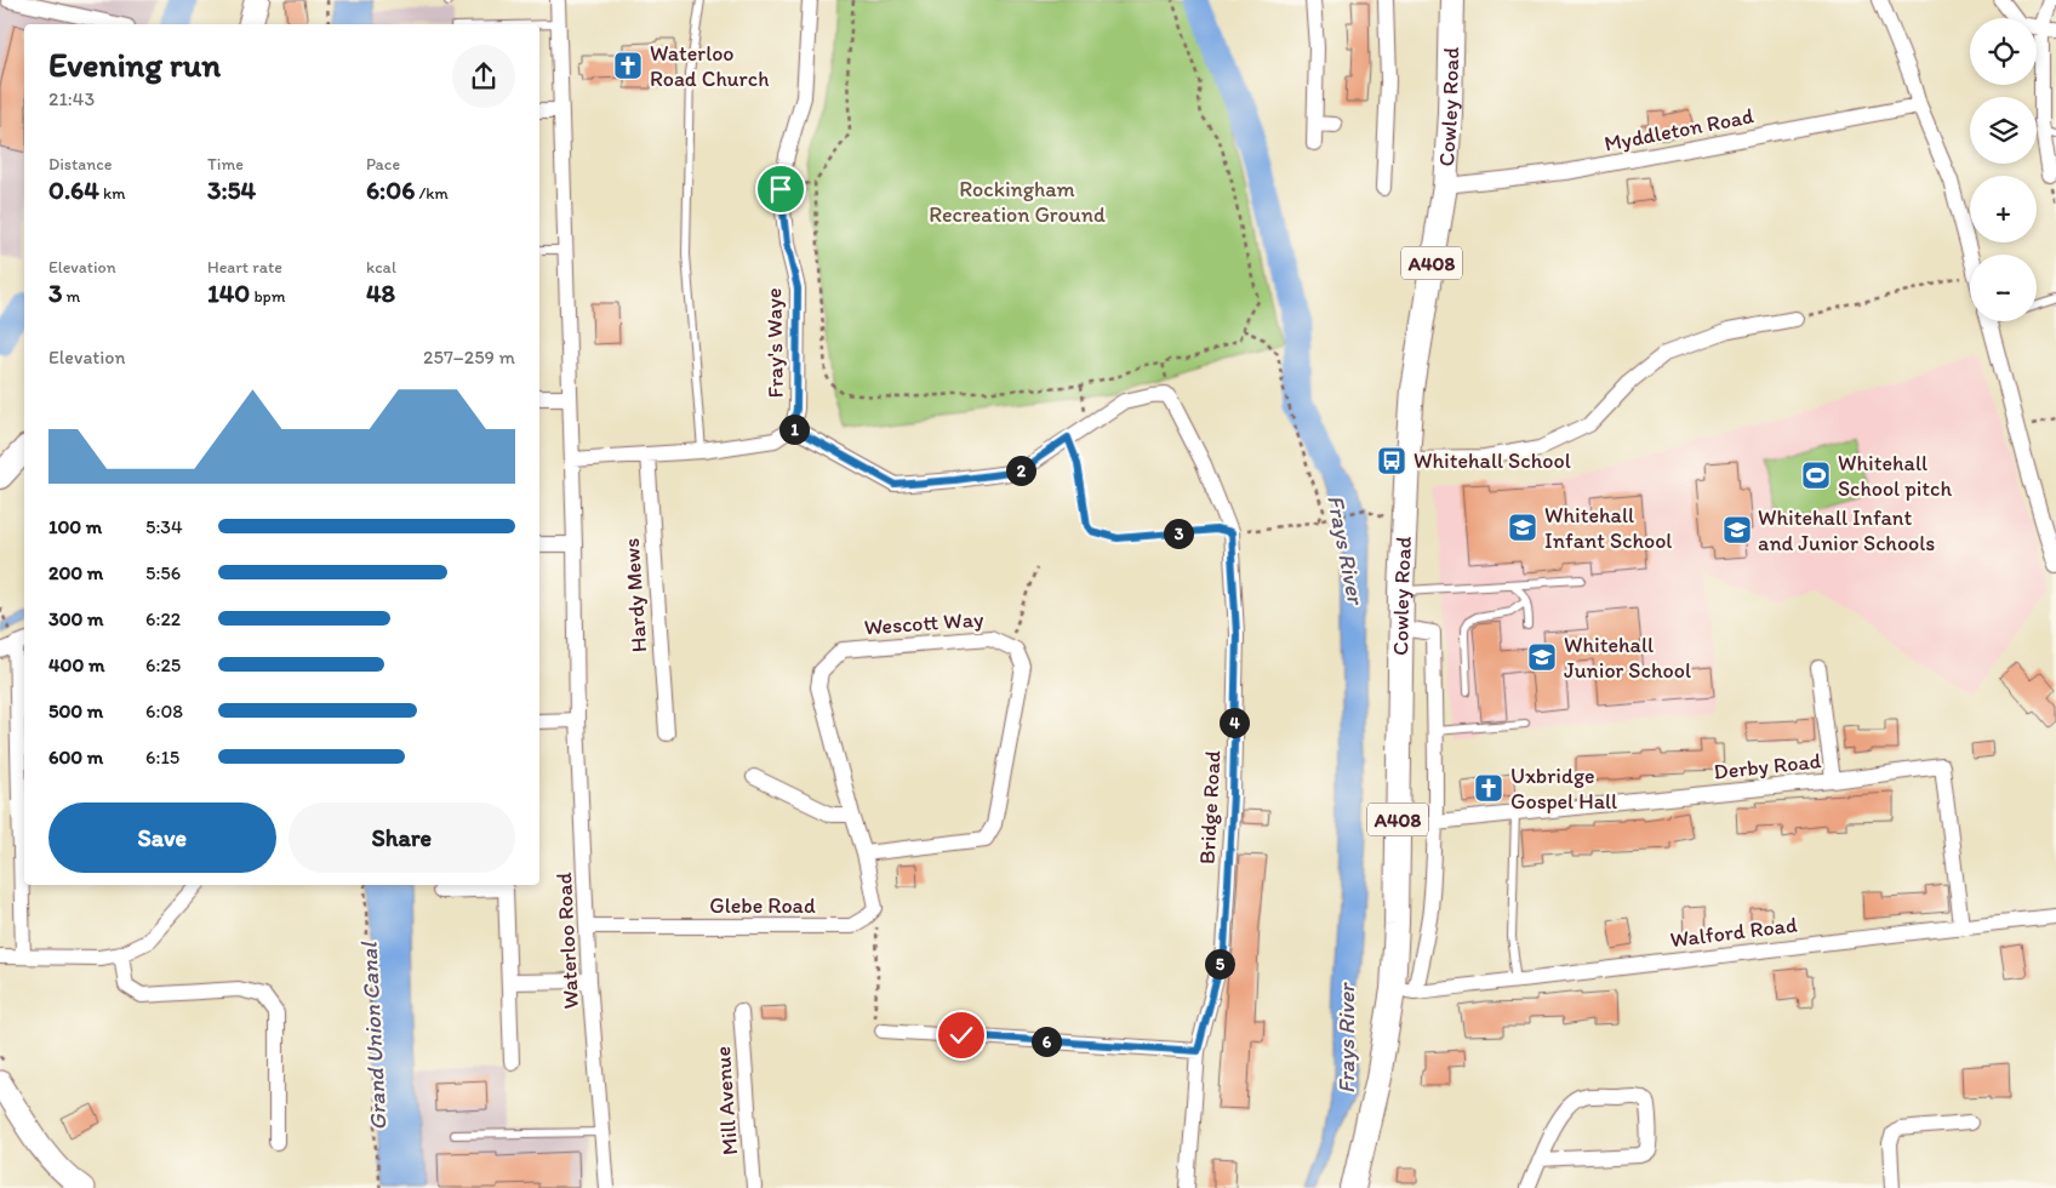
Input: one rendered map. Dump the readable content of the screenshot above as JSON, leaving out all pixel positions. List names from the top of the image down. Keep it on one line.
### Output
{"streets":{"main road":["Cowley Road","A408"],"street":["Myddleton Road","Fray's Waye","Hardy Mews","Wescott Way","Derby Road","Bridge Road","Glebe Road","Walford Road","Waterloo Road","Mill Avenue"]},"crossings":[["Cowley Road","Myddleton Road"],["Cowley Road","Walford Road"],["Fray's Waye","Hardy Mews"],["Fray's Waye","Waterloo Road"],["Derby Road","Walford Road"],["Glebe Road","Waterloo Road"]],"water":["Frays River","Grand Union Canal"],"parks":["Rockingham Recreation Ground"],"places":{"church":["Waterloo Road Church","Uxbridge Gospel Hall"],"bus stop":["Whitehall School"],"sports":["Whitehall School pitch"],"school or university":["Whitehall Infant School","Whitehall Infant and Junior Schools","Whitehall Junior School"]},"page":{"map_buttons":["+","−"],"heading":["Evening run","21:43"],"stats":[["Distance","0.64 km"],["Time","3:54"],["Pace","6:06 /km"],["Elevation","3 m"],["Heart rate","140 bpm"],["kcal","48"]],"chart":["Elevation","257–259 m"],"pins":["1","2","3","4","5","6"],"list":[{"name":"100 m","note":"5:34"},{"name":"200 m","note":"5:56"},{"name":"300 m","note":"6:22"},{"name":"400 m","note":"6:25"},{"name":"500 m","note":"6:08"},{"name":"600 m","note":"6:15"}],"buttons":["Save","Share"]}}
